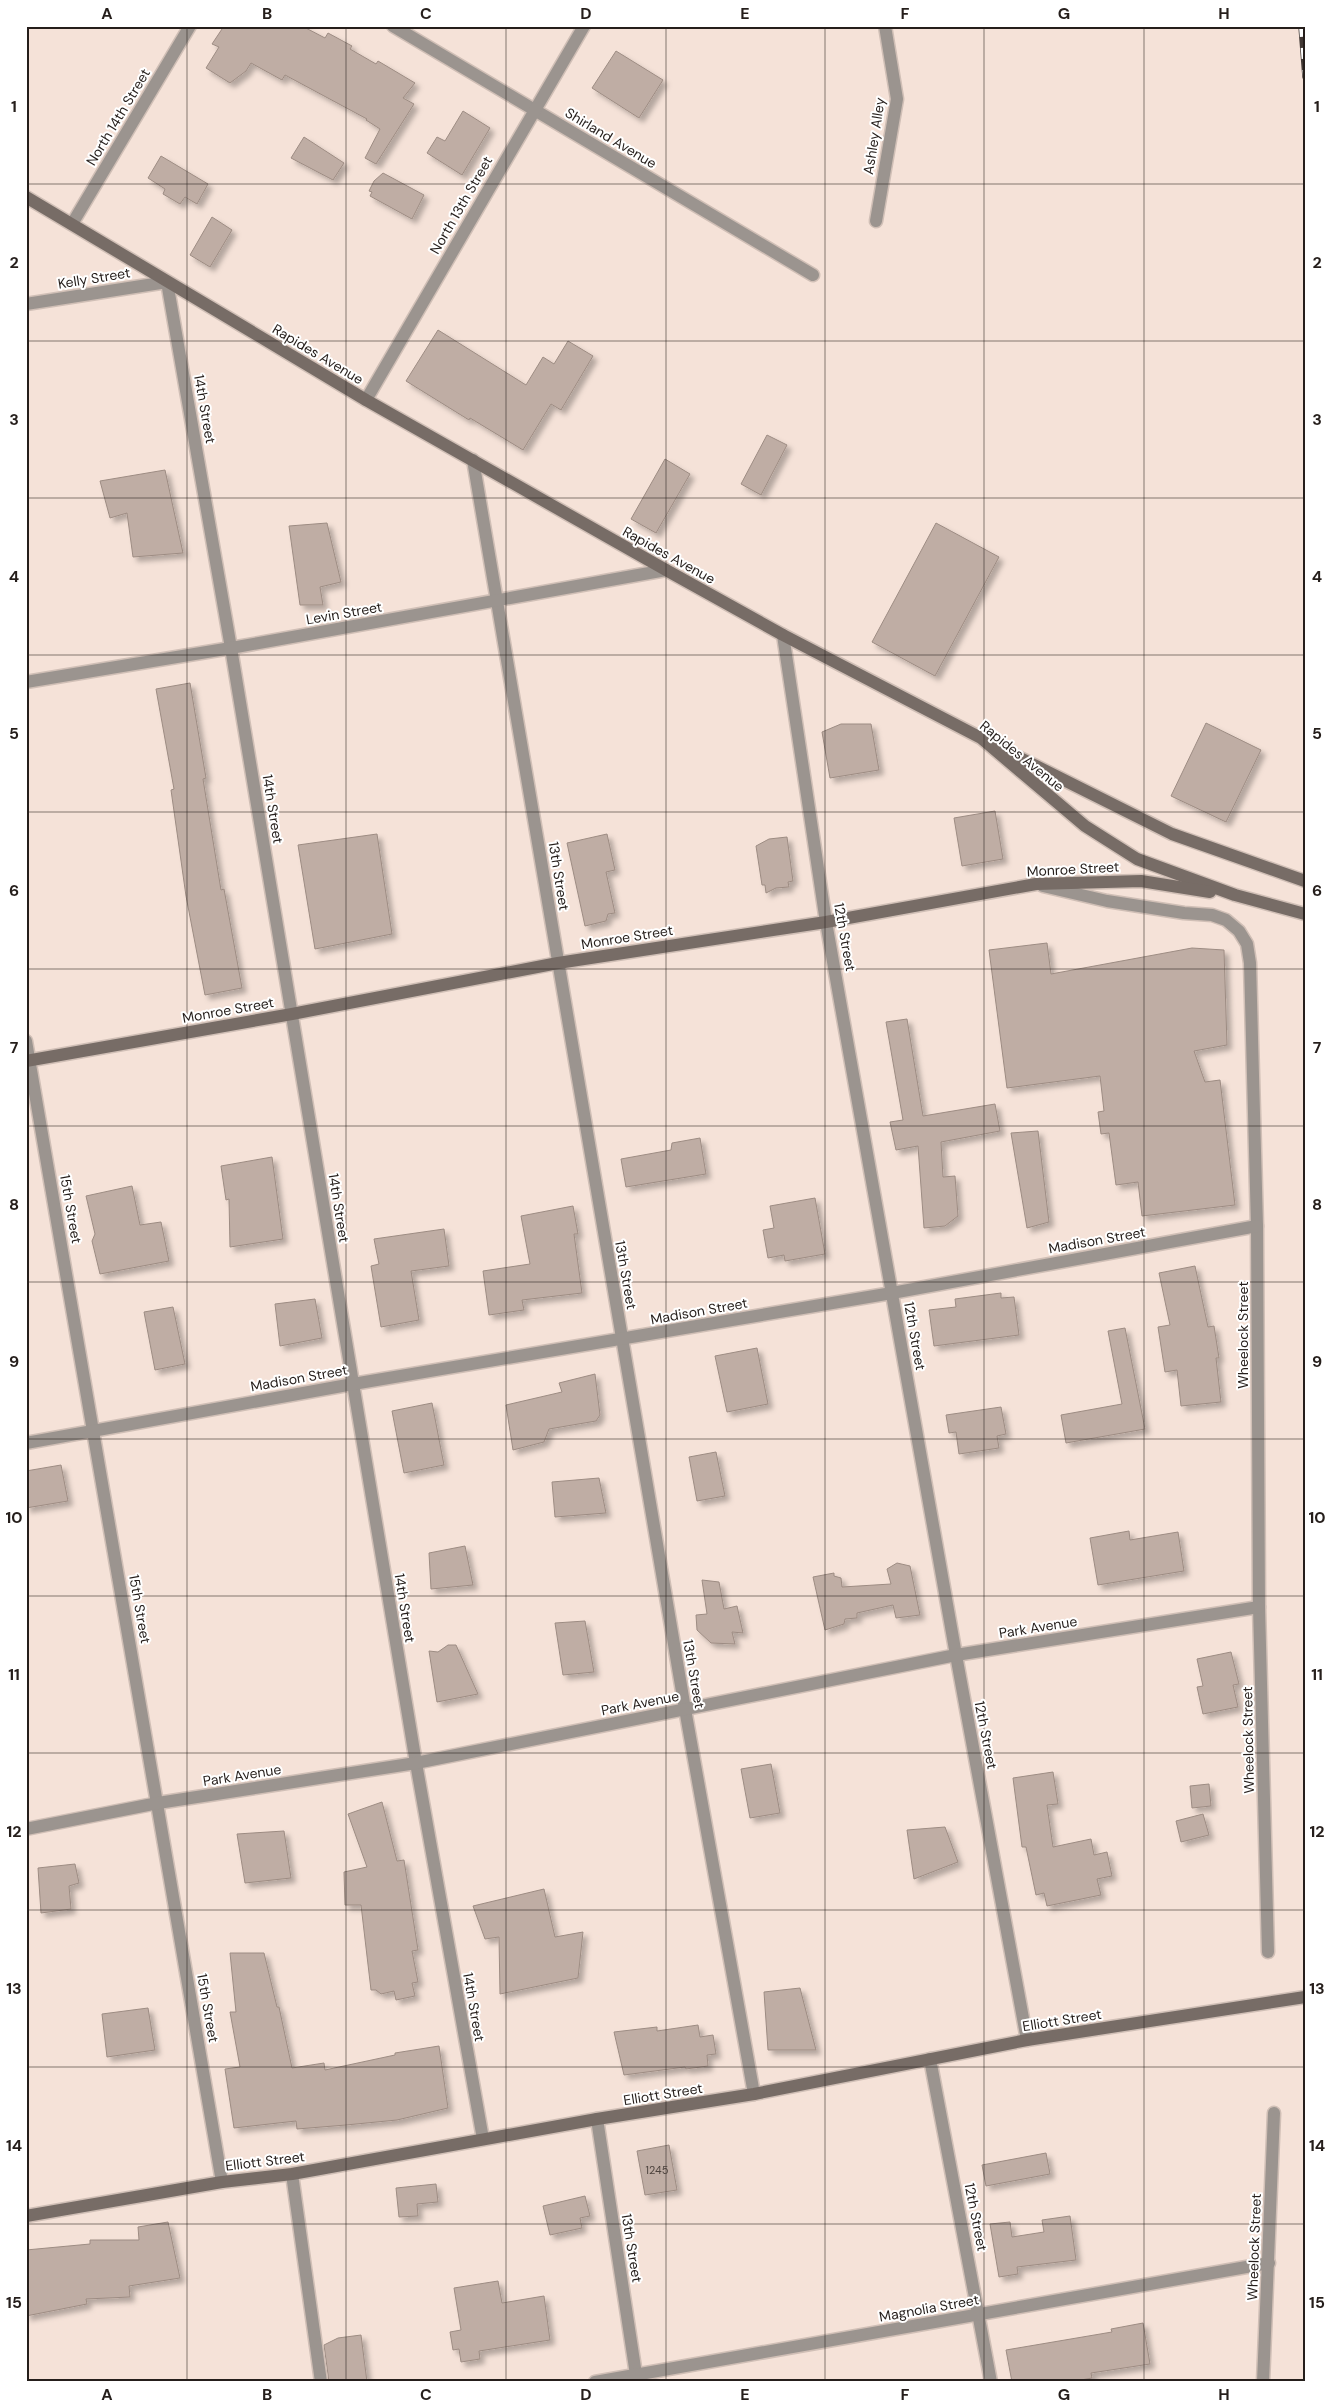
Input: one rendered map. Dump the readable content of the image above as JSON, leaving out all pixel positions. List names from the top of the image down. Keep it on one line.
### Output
{"streets":{"main road":["Rapides Avenue","Monroe Street","Elliott Street"],"street":["North 14th Street","Ashley Alley","Shirland Avenue","North 13th Street","Kelly Street","14th Street","Levin Street","13th Street","12th Street","15th Street","Madison Street","Wheelock Street","Park Avenue","Magnolia Street"]},"crossings":[["North 14th Street","Rapides Avenue"],["Shirland Avenue","North 13th Street"],["North 13th Street","Rapides Avenue"],["Kelly Street","Rapides Avenue"],["Kelly Street","14th Street"],["Rapides Avenue","14th Street"],["Rapides Avenue","Levin Street"],["Rapides Avenue","Monroe Street"],["Rapides Avenue","13th Street"],["Rapides Avenue","12th Street"],["14th Street","Levin Street"],["14th Street","Monroe Street"],["14th Street","Madison Street"],["14th Street","Park Avenue"],["14th Street","Elliott Street"],["Levin Street","13th Street"],["Monroe Street","13th Street"],["Monroe Street","12th Street"],["Monroe Street","15th Street"],["Monroe Street","Wheelock Street"],["13th Street","Madison Street"],["13th Street","Park Avenue"],["13th Street","Elliott Street"],["13th Street","Magnolia Street"],["12th Street","Madison Street"],["12th Street","Park Avenue"],["12th Street","Elliott Street"],["12th Street","Magnolia Street"],["15th Street","Madison Street"],["15th Street","Park Avenue"],["15th Street","Elliott Street"],["Madison Street","Wheelock Street"],["Wheelock Street","Park Avenue"],["Wheelock Street","Magnolia Street"]],"house_numbers":["1245"],"grid":{"columns":["A","B","C","D","E","F","G","H"],"rows":["1","2","3","4","5","6","7","8","9","10","11","12","13","14","15"]}}
